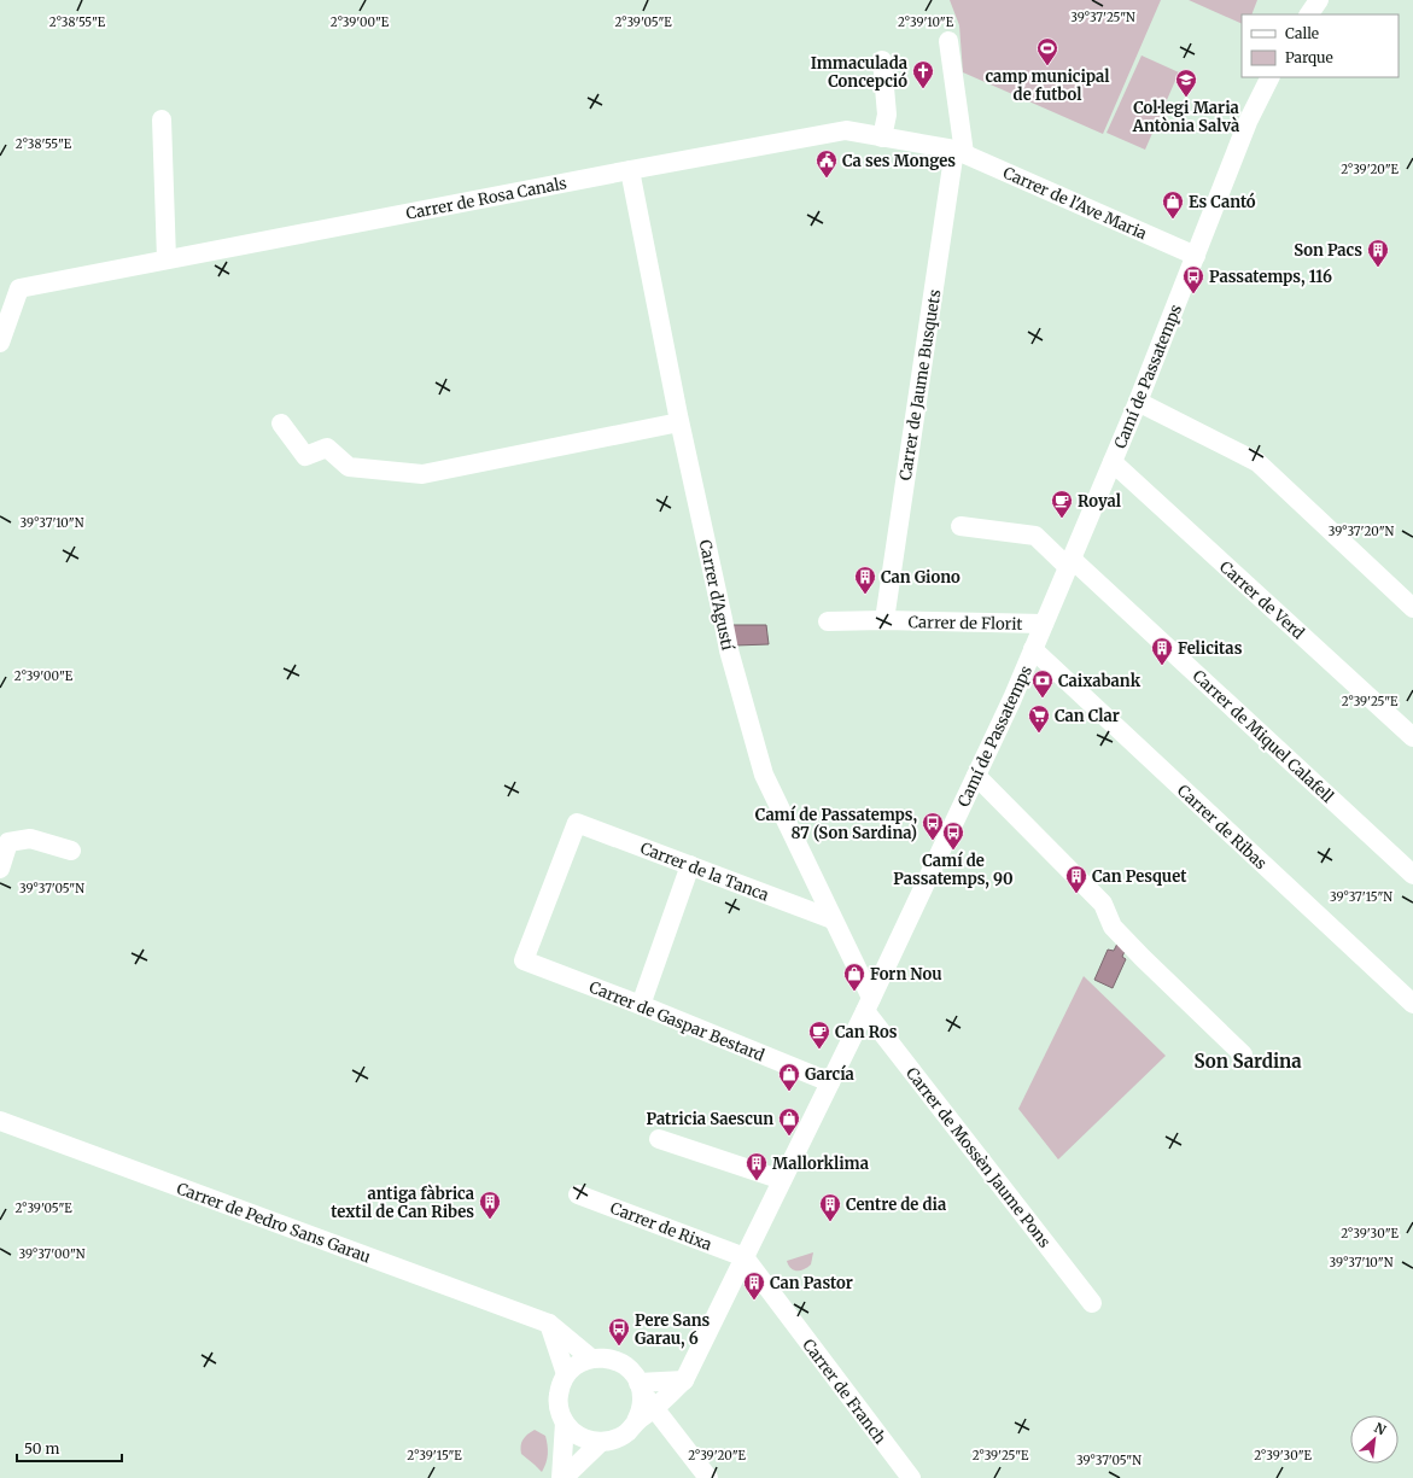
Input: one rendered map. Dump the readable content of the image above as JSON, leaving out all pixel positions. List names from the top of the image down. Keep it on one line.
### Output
{"streets":{"street":["Carrer de Rosa Canals","Carrer de l'Ave Maria","Camí de Passatemps","Carrer de Jaume Busquets","Carrer d'Agustí","Carrer de Verd","Carrer de Florit","Carrer de Miquel Calafell","Carrer de Ribas","Carrer de la Tanca","Carrer de Gaspar Bestard","Carrer de Mossèn Jaume Pons","Carrer de Pedro Sans Garau","Carrer de Rixa","Carrer de Franch"]},"crossings":[["Carrer de Rosa Canals","Carrer de l'Ave Maria"],["Carrer de Rosa Canals","Carrer de Jaume Busquets"],["Carrer de Rosa Canals","Carrer d'Agustí"],["Carrer de l'Ave Maria","Camí de Passatemps"],["Carrer de l'Ave Maria","Carrer de Jaume Busquets"],["Camí de Passatemps","Carrer d'Agustí"],["Camí de Passatemps","Carrer de Verd"],["Camí de Passatemps","Carrer de Florit"],["Camí de Passatemps","Carrer de Miquel Calafell"],["Camí de Passatemps","Carrer de Ribas"],["Camí de Passatemps","Carrer de Gaspar Bestard"],["Camí de Passatemps","Carrer de Mossèn Jaume Pons"],["Camí de Passatemps","Carrer de Rixa"],["Camí de Passatemps","Carrer de Franch"],["Carrer de Jaume Busquets","Carrer de Florit"],["Carrer d'Agustí","Carrer de la Tanca"],["Carrer d'Agustí","Carrer de Mossèn Jaume Pons"],["Carrer de la Tanca","Carrer de Gaspar Bestard"],["Carrer de Rixa","Carrer de Franch"]],"districts":["Son Sardina"],"places":{"sports":["camp municipal de futbol"],"church":["Immaculada Concepció"],"school or university":["Col·legi Maria Antònia Salvà"],"public building":["Ca ses Monges"],"shop":["Es Cantó","Forn Nou","García","Patricia Saescun"],"building":["Son Pacs","Can Giono","Felicitas","Can Pesquet","Mallorklima","antiga fàbrica textil de Can Ribes","Centre de dia","Can Pastor"],"bus stop":["Passatemps, 116","Camí de Passatemps, 87 (Son Sardina)","Camí de Passatemps, 90","Pere Sans Garau, 6"],"cafe":["Royal","Can Ros"],"bank":["Caixabank"],"supermarket":["Can Clar"]},"legend":["Calle","Parque"],"scale_bar":"50 m","north":"top right","coordinates":["39°37'25\"N","2°38'55\"E","2°39'00\"E","2°39'05\"E","2°39'10\"E","2°39'20\"E","39°37'10\"N","39°37'20\"N","2°39'25\"E","39°37'05\"N","39°37'15\"N","2°39'30\"E","39°37'00\"N","2°39'15\"E"]}
